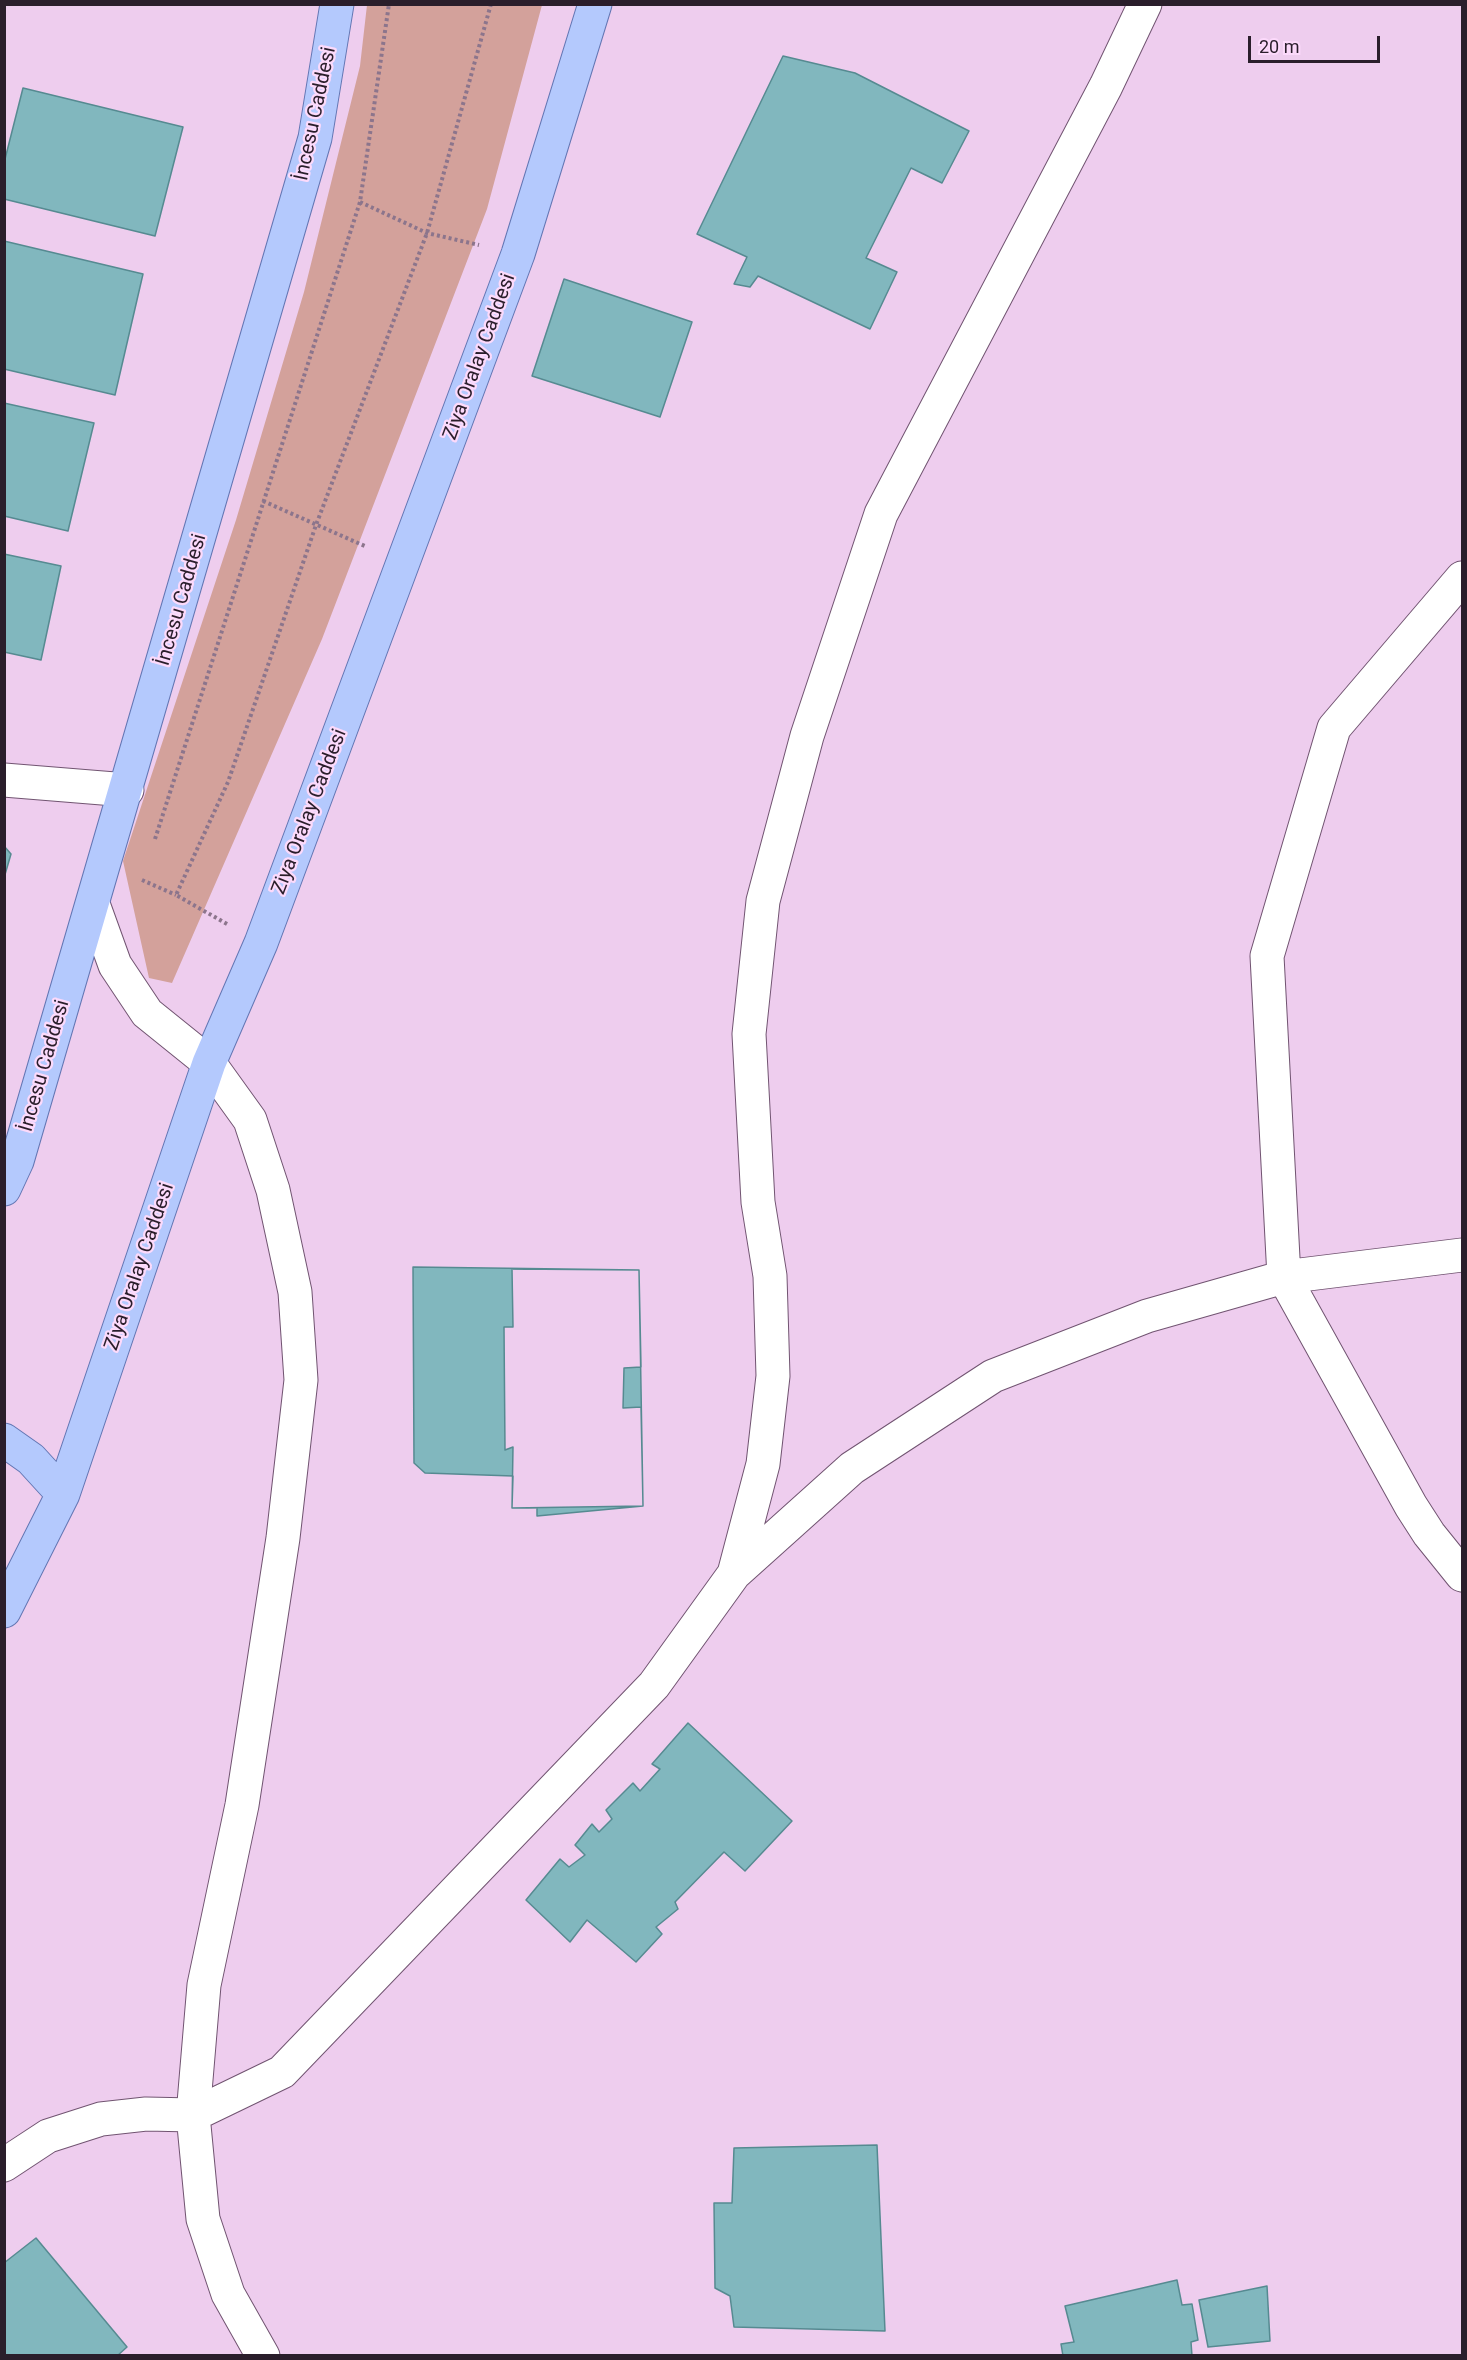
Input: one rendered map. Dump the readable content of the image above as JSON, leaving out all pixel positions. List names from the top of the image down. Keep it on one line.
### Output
{"streets":{"main road":["İncesu Caddesi","Ziya Oralay Caddesi"]},"scale_bar":"20 m"}
